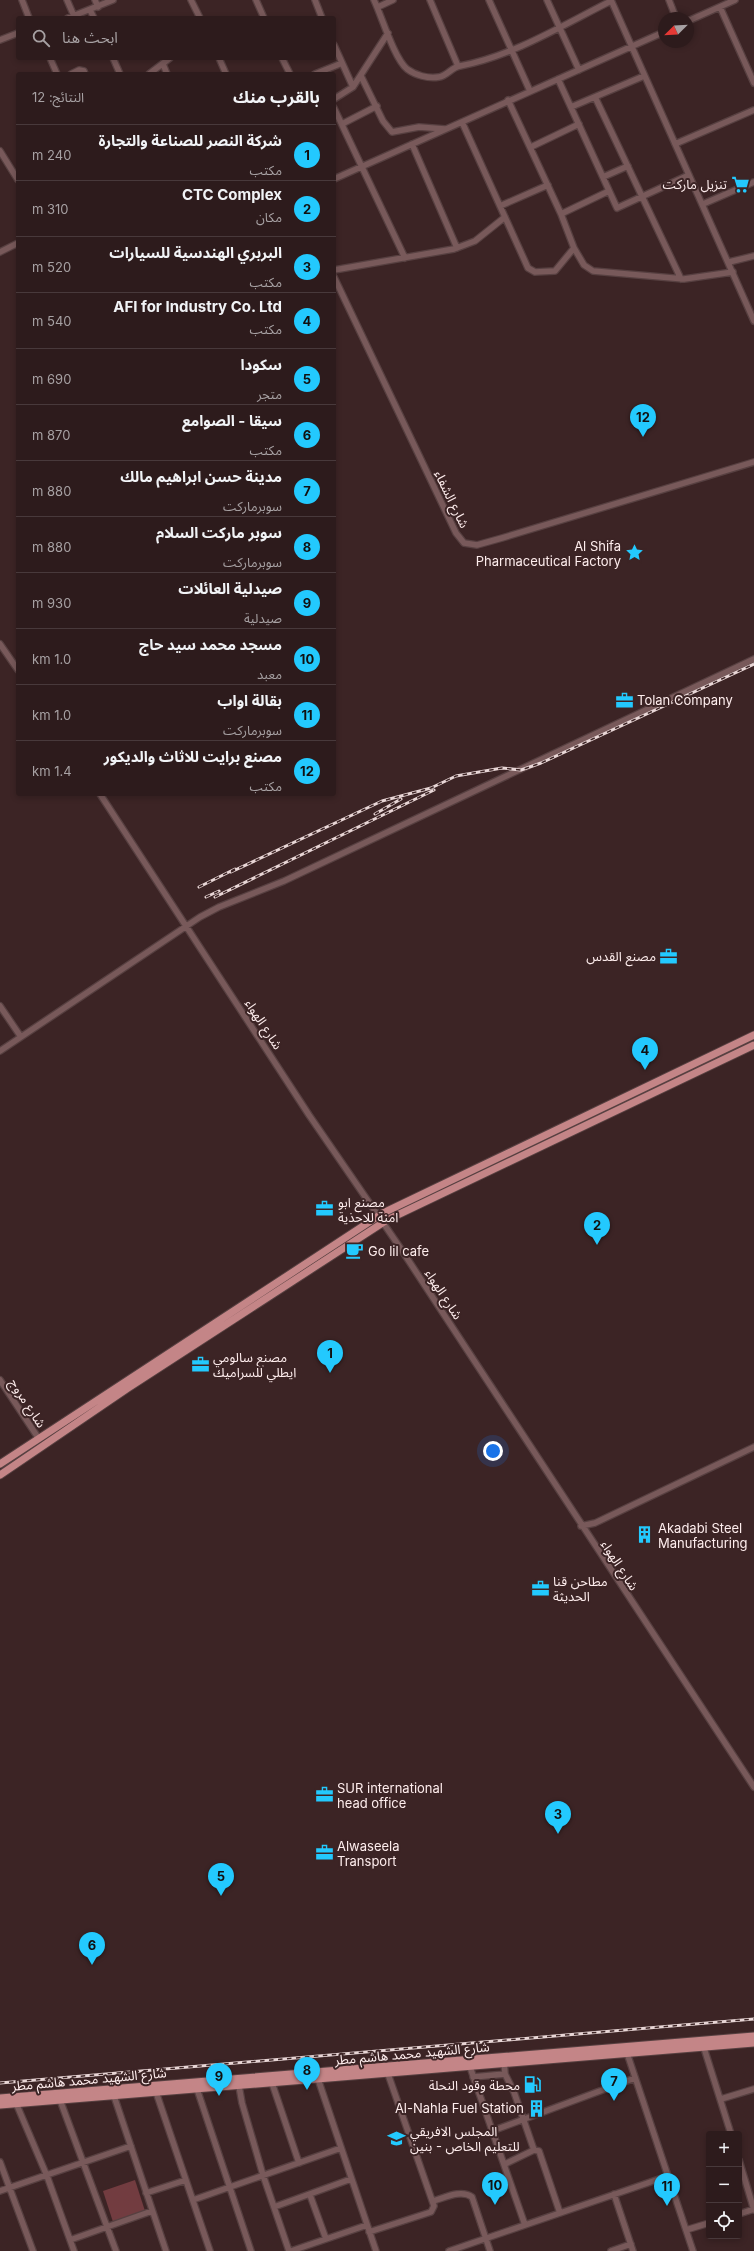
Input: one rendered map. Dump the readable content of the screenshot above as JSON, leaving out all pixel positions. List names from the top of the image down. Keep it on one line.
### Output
{"streets":{"main road":["شارع الشهيد محمد هاشم مطر"],"street":["شارع الشفاء","شارع الهواء","شارع مروج"]},"places":{"supermarket":["تنزيل ماركت"],"place":["Al Shifa Pharmaceutical Factory"],"office":["Tolan Company","مصنع القدس","مصنع ابو امنة للاحذية","مصنع سالومي ايطلي للسراميك","مطاحن قنا الحديثة","SUR international head office","Alwaseela Transport"],"cafe":["Go lil cafe"],"building":["Akadabi Steel Manufacturing","Al-Nahla Fuel Station"],"fuel station":["محطة وقود النحلة"],"school or university":["المجلس الافريقي للتعليم الخاص - بنين"]},"north":"bottom left","page":{"search":"ابحث هنا","heading":["بالقرب منك","النتائج: 12"],"list":[{"mark":"1","name":"شركة النصر للصناعة والتجارة","note":"مكتب","value":"240 m"},{"mark":"2","name":"CTC Complex","note":"مكان","value":"310 m"},{"mark":"3","name":"البربري الهندسية للسيارات","note":"مكتب","value":"520 m"},{"mark":"4","name":"AFI for Industry Co. Ltd","note":"مكتب","value":"540 m"},{"mark":"5","name":"سكودا","note":"متجر","value":"690 m"},{"mark":"6","name":"سيقا - الصوامع","note":"مكتب","value":"870 m"},{"mark":"7","name":"مدينة حسن ابراهيم مالك","note":"سوبرماركت","value":"880 m"},{"mark":"8","name":"سوبر ماركت السلام","note":"سوبرماركت","value":"880 m"},{"mark":"9","name":"صيدلية العائلات","note":"صيدلية","value":"930 m"},{"mark":"10","name":"مسجد محمد سيد حاج","note":"معبد","value":"1.0 km"},{"mark":"11","name":"بقالة اواب","note":"سوبرماركت","value":"1.0 km"},{"mark":"12","name":"مصنع برايت للاثاث والديكور","note":"مكتب","value":"1.4 km"}],"pins":["12","4","2","1","3","5","6","8","9","7","10","11"],"map_buttons":["+","−"]}}
